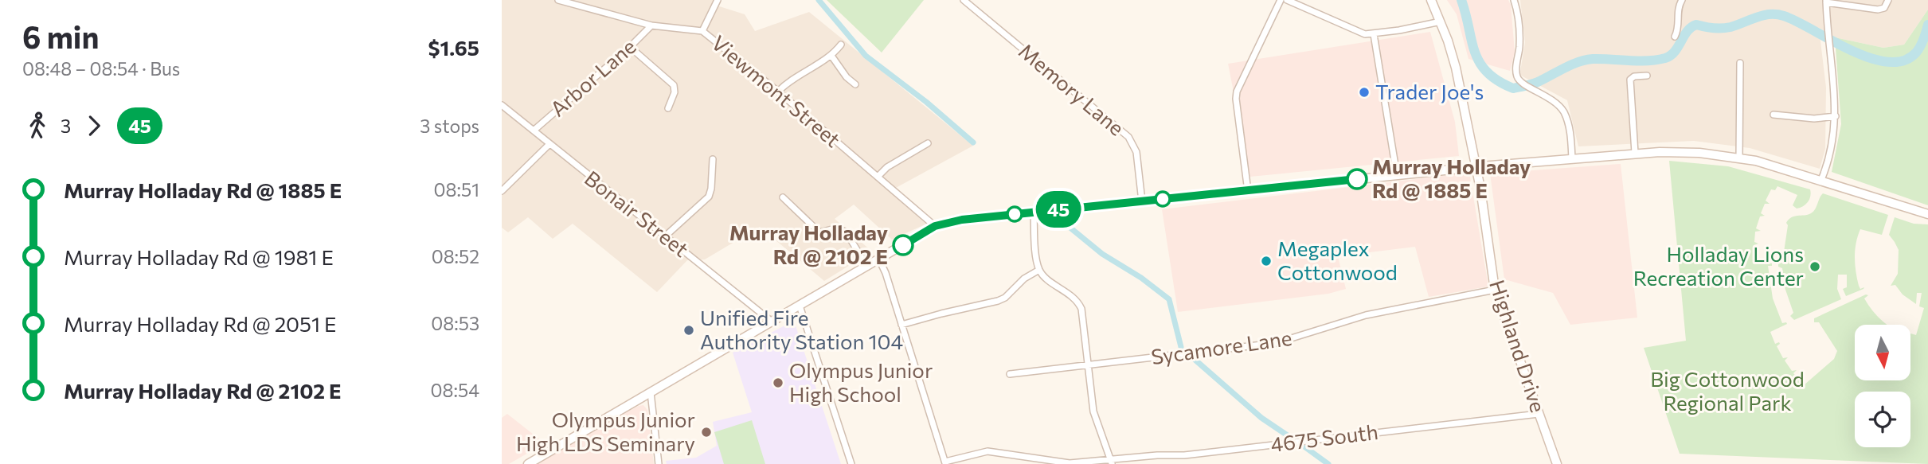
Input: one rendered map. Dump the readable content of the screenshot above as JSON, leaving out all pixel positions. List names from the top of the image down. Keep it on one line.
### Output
{"streets":{"main road":["Highland Drive"],"street":["Arbor Lane","Memory Lane","Viewmont Street","Bonair Street","Sycamore Lane","4675 South"]},"crossings":[["Arbor Lane","Viewmont Street"],["Arbor Lane","Bonair Street"],["Highland Drive","Sycamore Lane"],["Highland Drive","4675 South"]],"parks":["Big Cottonwood Regional Park"],"places":["Trader Joe's","Murray Holladay Rd @ 1885 E","Murray Holladay Rd @ 2102 E","Megaplex Cottonwood","Holladay Lions Recreation Center","Unified Fire Authority Station 104","Olympus Junior High School","Olympus Junior High LDS Seminary"],"lines":["bus line 45"],"north":"bottom","page":{"heading":["6 min","08:48 – 08:54 · Bus","$1.65"],"on_map":"45","legs":["3","45","3 stops"],"list":[{"name":"Murray Holladay Rd @ 1885 E","value":"08:51"},{"name":"Murray Holladay Rd @ 1981 E","value":"08:52"},{"name":"Murray Holladay Rd @ 2051 E","value":"08:53"},{"name":"Murray Holladay Rd @ 2102 E","value":"08:54"}]}}
